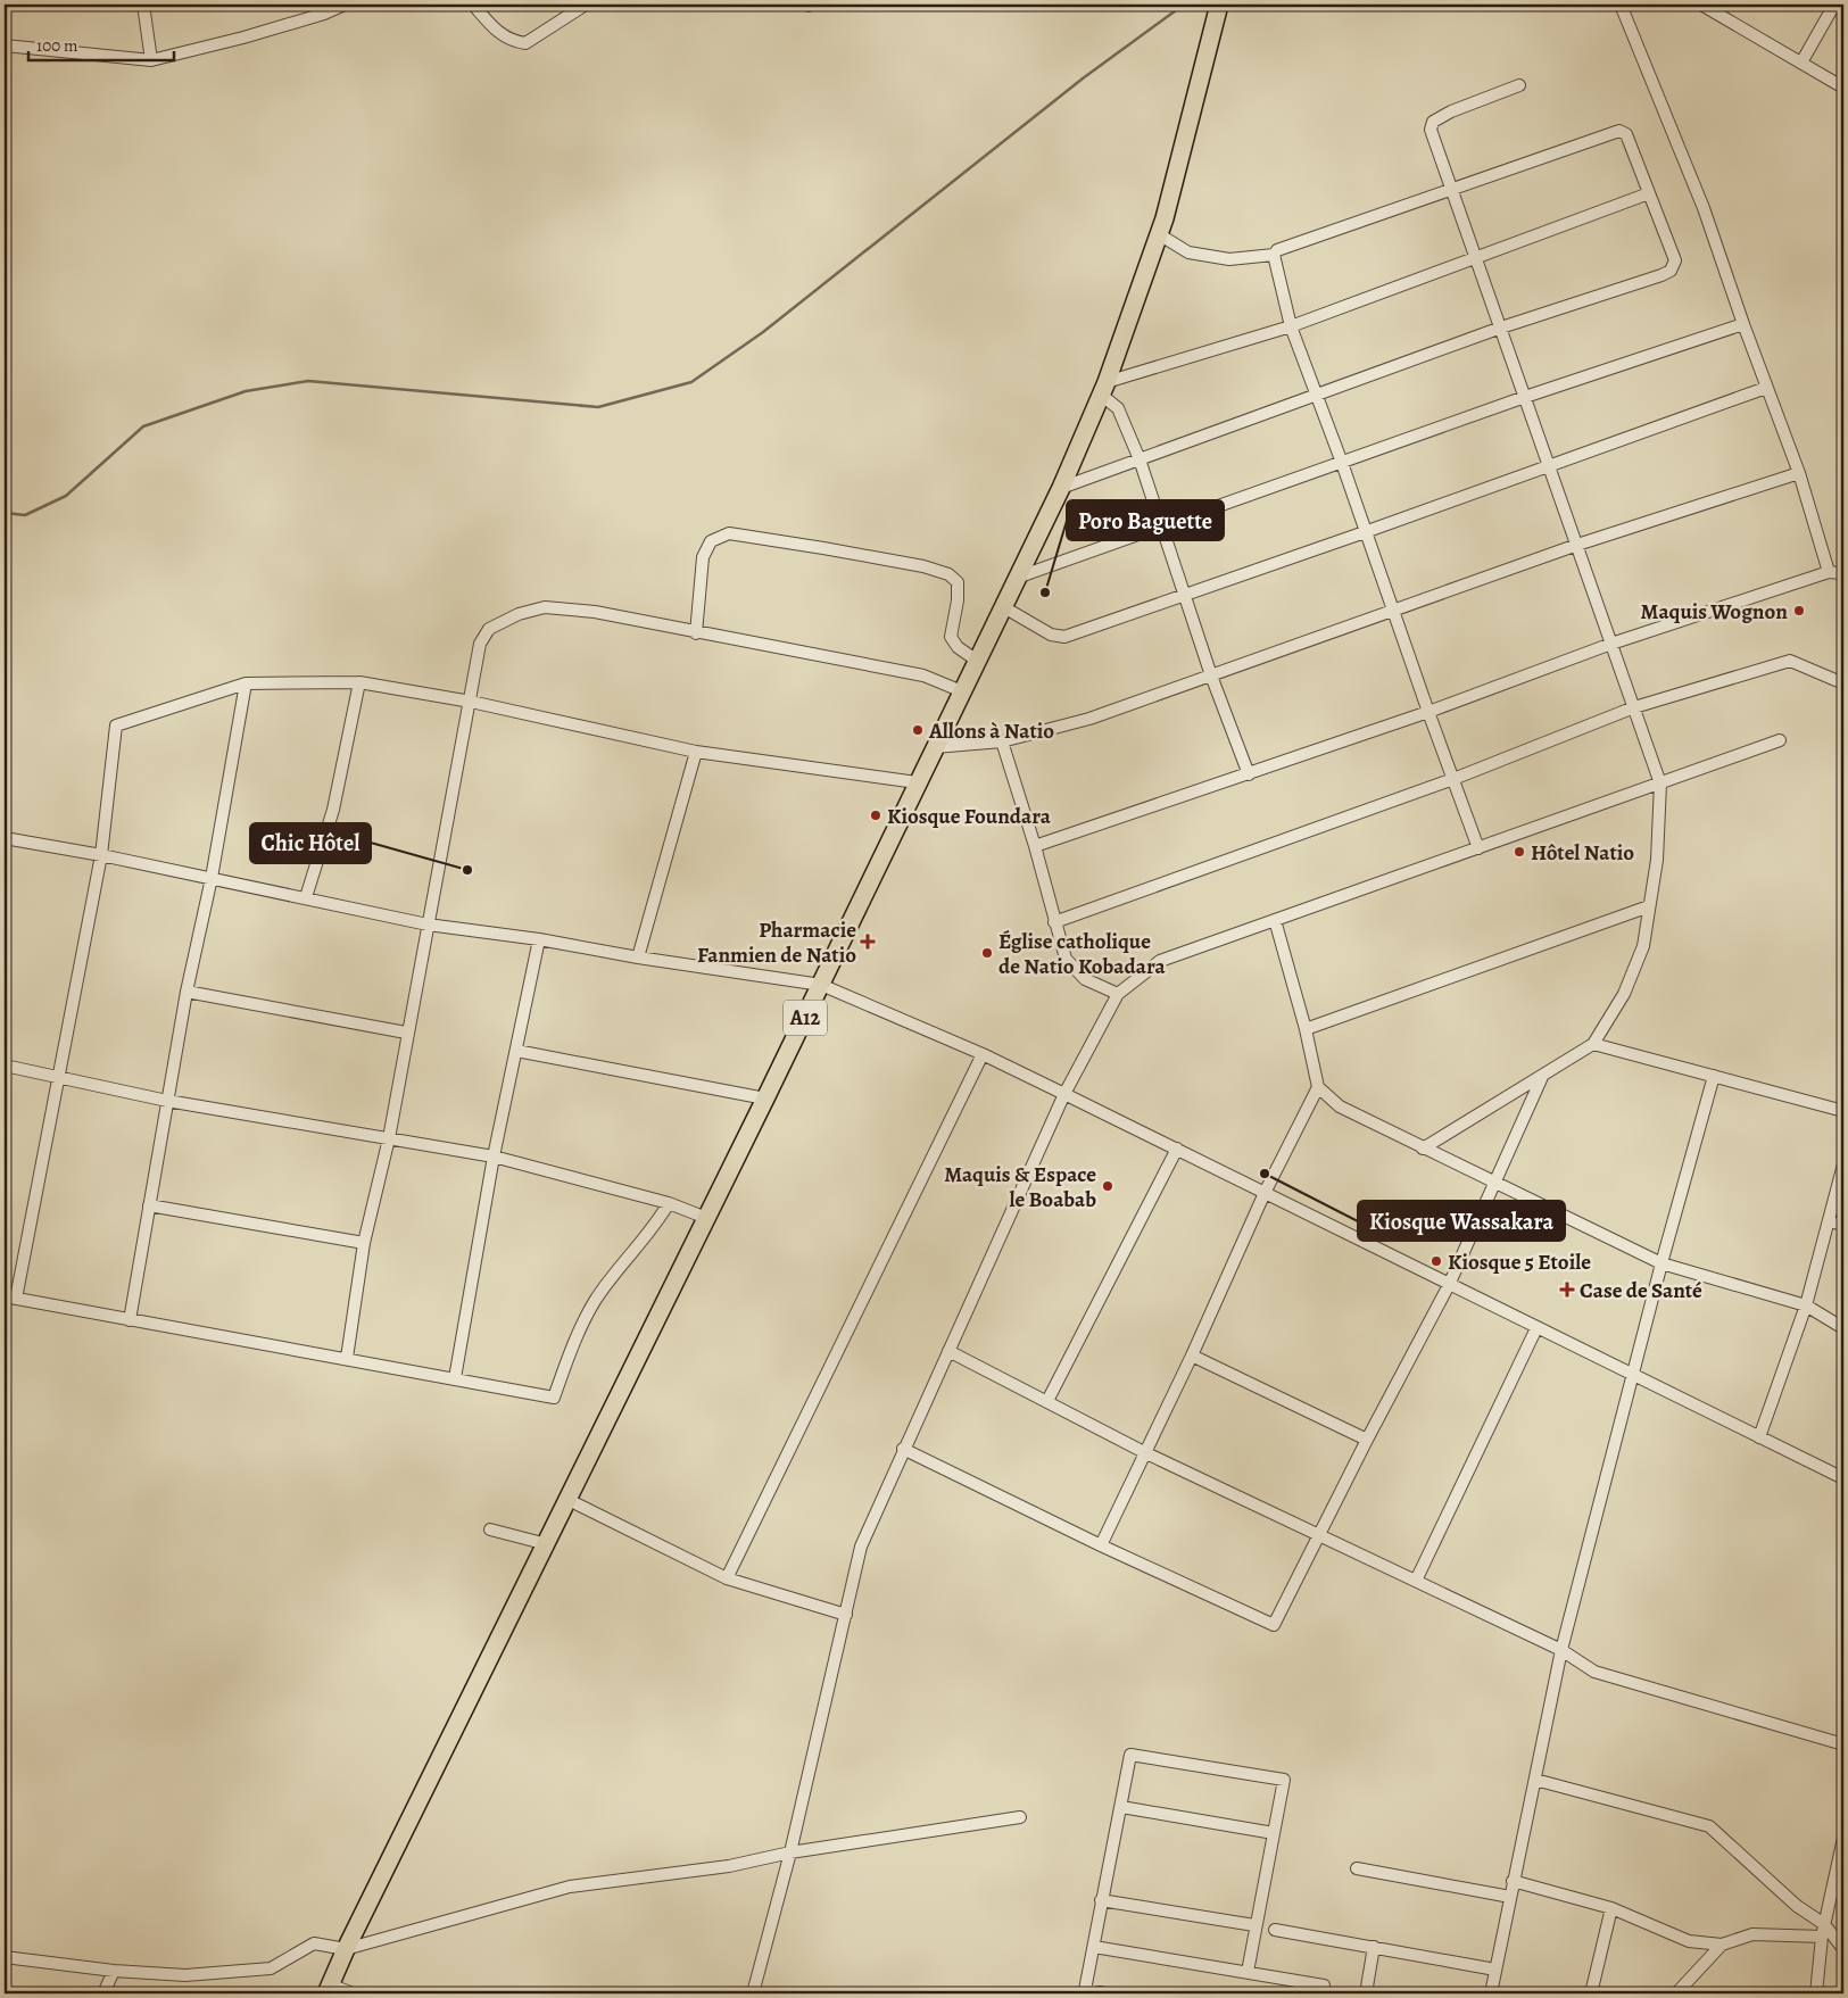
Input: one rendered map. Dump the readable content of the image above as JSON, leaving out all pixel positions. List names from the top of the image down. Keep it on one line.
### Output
{"streets":{"main road":["A12"]},"places":{"other":["Poro Baguette","Maquis Wognon","Allons à Natio","Kiosque Foundara","Hôtel Natio","Chic Hôtel","Église catholique de Natio Kobadara","Kiosque Wassakara","Maquis & Espace le Boabab","Kiosque 5 Etoile"],"health":["Pharmacie Fanmien de Natio","Case de Santé"]},"scale_bar":"100 m"}
